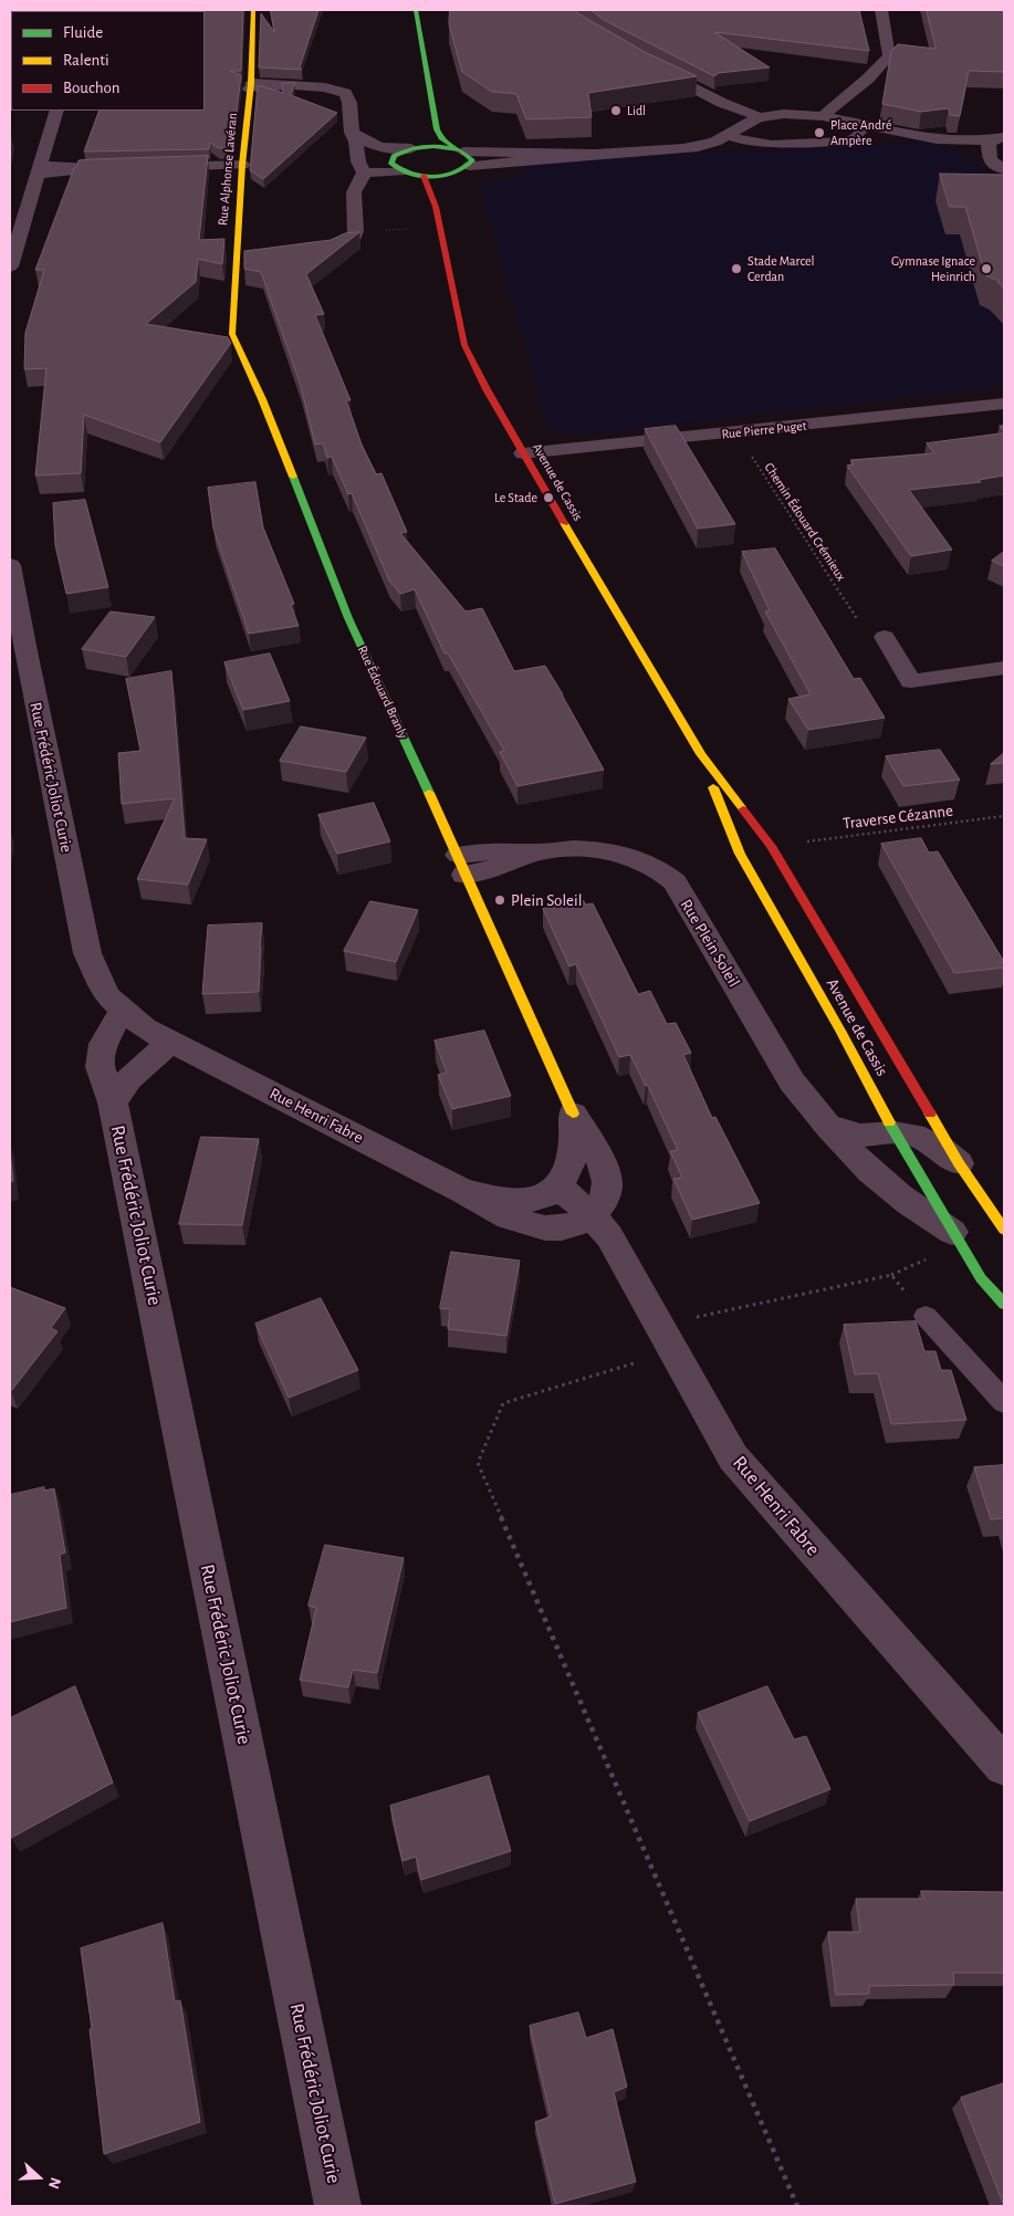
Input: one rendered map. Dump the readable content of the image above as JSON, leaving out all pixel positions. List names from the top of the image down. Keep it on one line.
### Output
{"streets":{"main road":["Rue Alphonse Lavéran","Avenue de Cassis","Rue Édouard Branly"],"street":["Rue Pierre Puget","Rue Frédéric Joliot Curie","Rue Plein Soleil","Rue Henri Fabre"],"path":["Chemin Édouard Crémieux","Traverse Cézanne"]},"crossings":[["Rue Alphonse Lavéran","Rue Édouard Branly"],["Rue Pierre Puget","Avenue de Cassis"],["Rue Pierre Puget","Chemin Édouard Crémieux"],["Avenue de Cassis","Rue Plein Soleil"],["Rue Édouard Branly","Rue Plein Soleil"],["Rue Édouard Branly","Rue Henri Fabre"],["Rue Frédéric Joliot Curie","Rue Henri Fabre"]],"places":["Lidl","Place André Ampère","Stade Marcel Cerdan","Gymnase Ignace Heinrich","Le Stade","Plein Soleil"],"legend":["Fluide","Ralenti","Bouchon"],"north":"right"}
